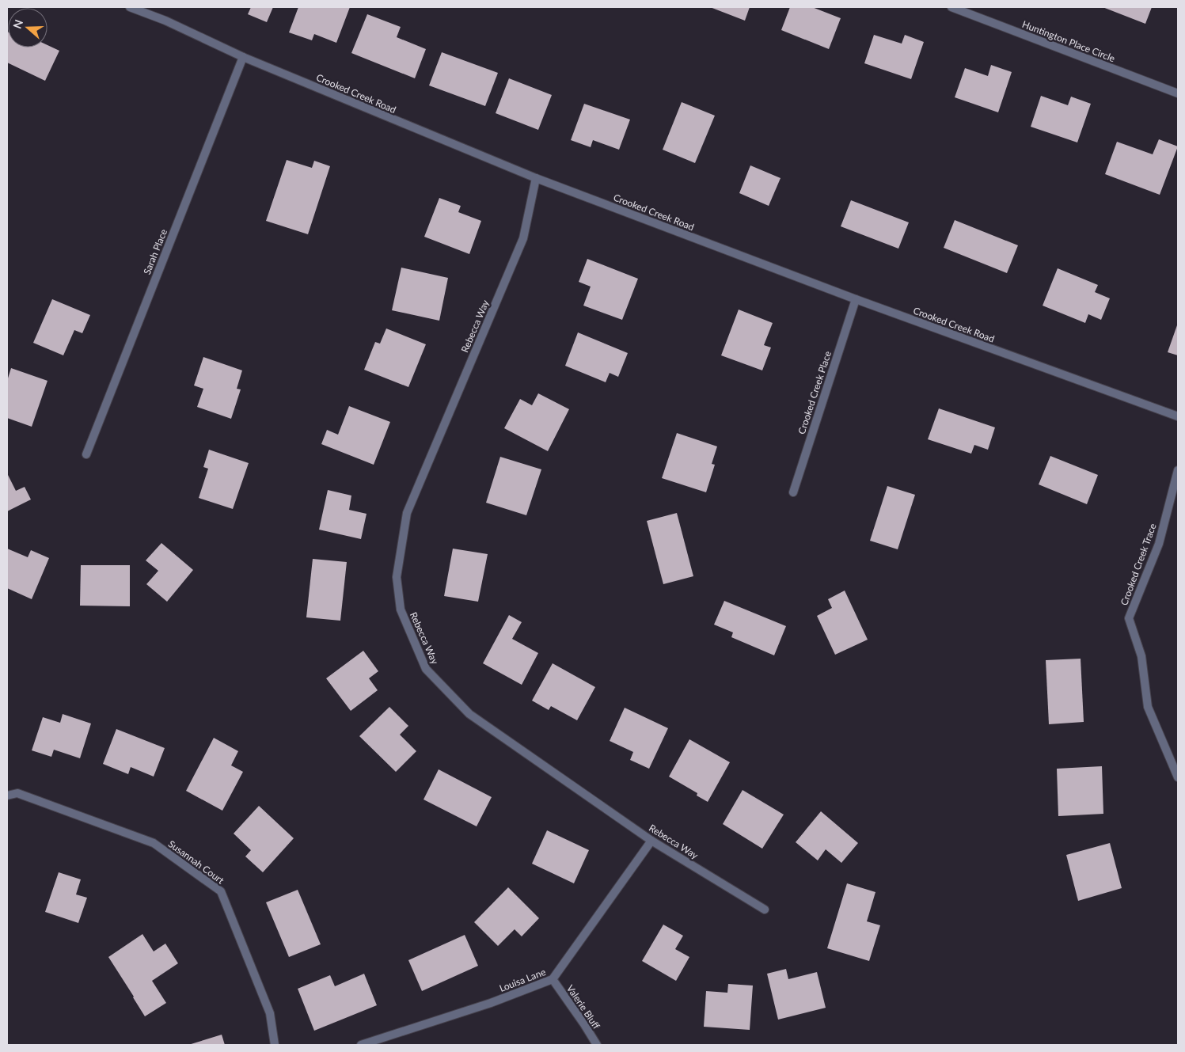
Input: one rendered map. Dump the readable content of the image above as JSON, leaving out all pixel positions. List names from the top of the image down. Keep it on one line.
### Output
{"streets":{"street":["Huntington Place Circle","Crooked Creek Road","Sarah Place","Rebecca Way","Crooked Creek Place","Crooked Creek Trace","Susannah Court","Louisa Lane","Valerie Bluff"]},"crossings":[["Crooked Creek Road","Sarah Place"],["Crooked Creek Road","Rebecca Way"],["Crooked Creek Road","Crooked Creek Place"],["Rebecca Way","Louisa Lane"],["Louisa Lane","Valerie Bluff"]],"north":"left"}
